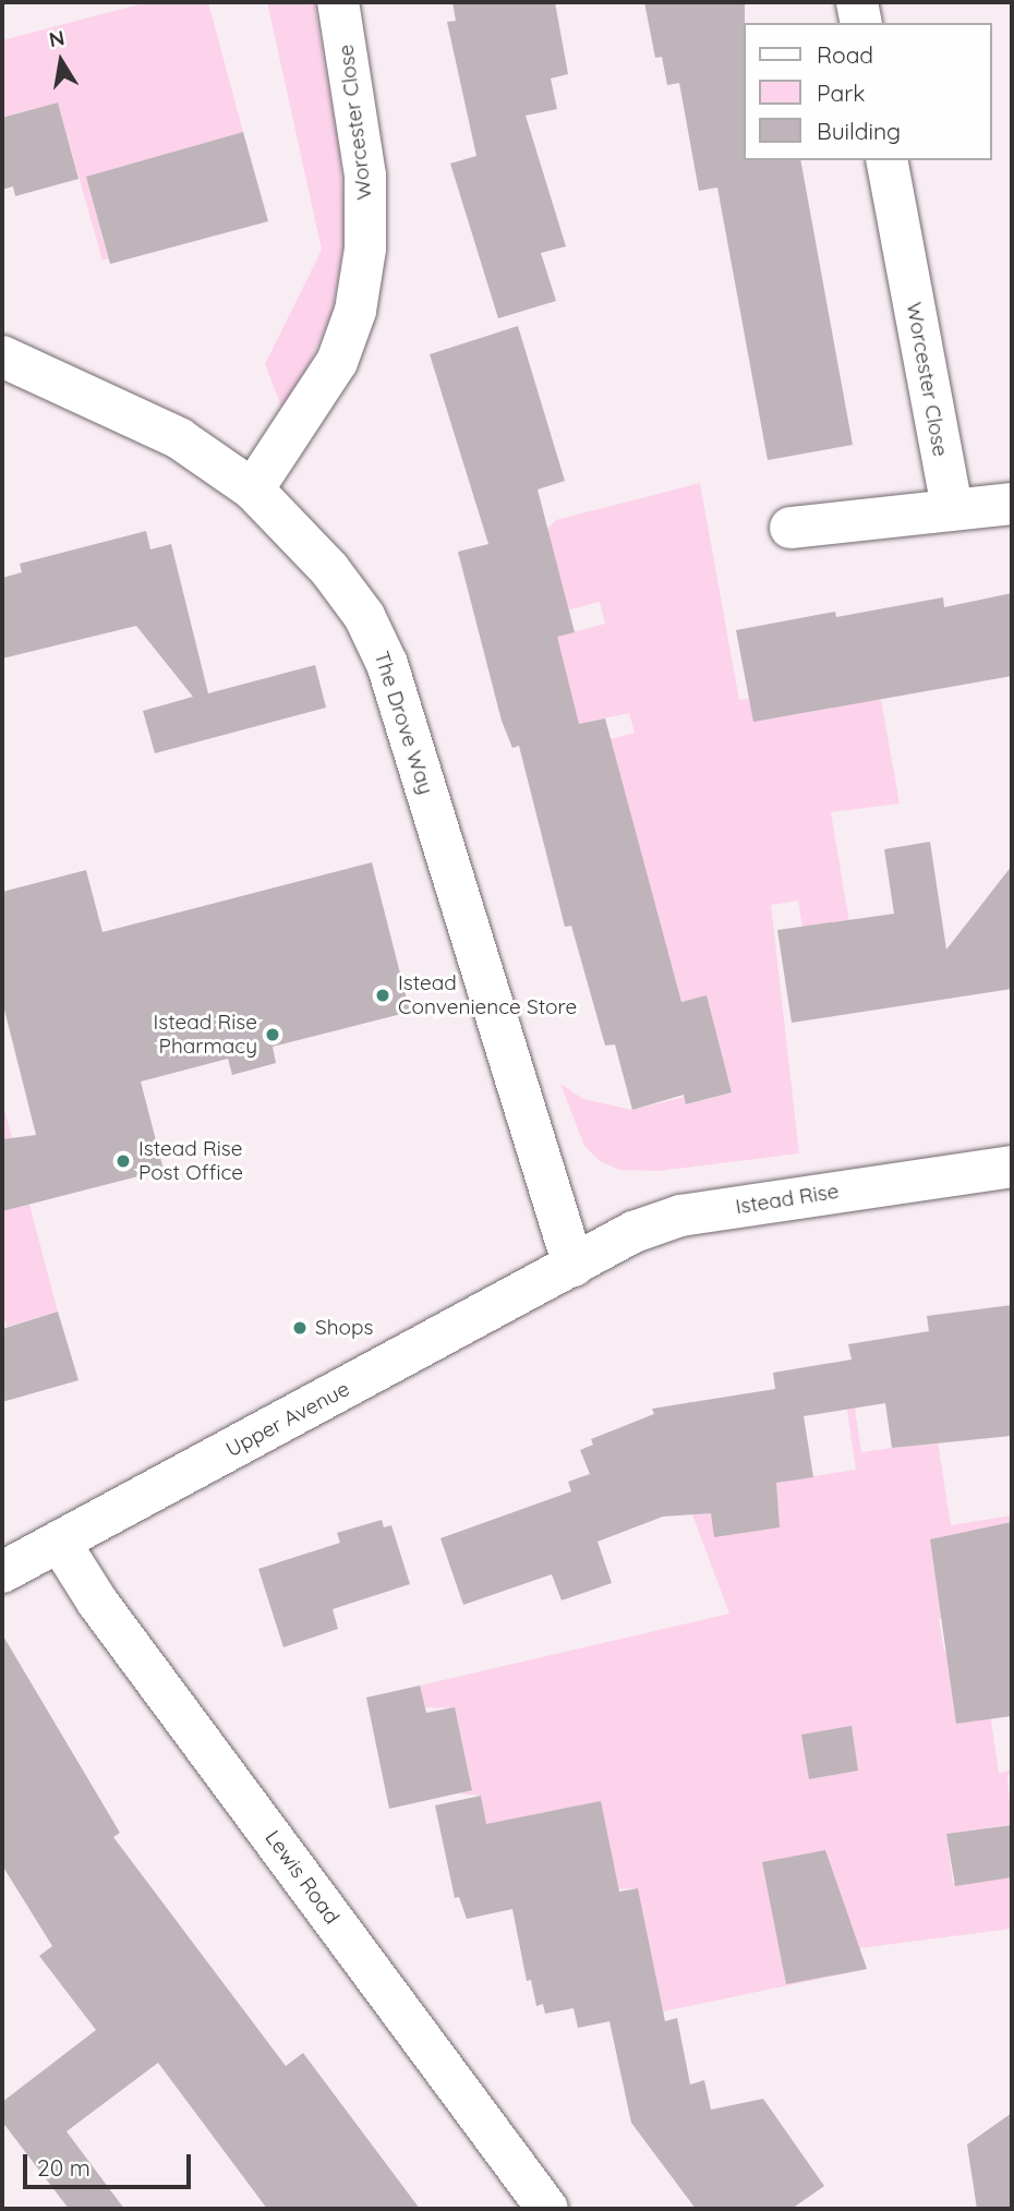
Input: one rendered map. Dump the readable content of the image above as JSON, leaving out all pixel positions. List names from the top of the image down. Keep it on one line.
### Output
{"streets":{"street":["Worcester Close","The Drove Way","Istead Rise","Upper Avenue","Lewis Road"]},"crossings":[["Worcester Close","The Drove Way"],["The Drove Way","Istead Rise"],["The Drove Way","Upper Avenue"],["Istead Rise","Upper Avenue"],["Upper Avenue","Lewis Road"]],"places":["Istead Convenience Store","Istead Rise Pharmacy","Istead Rise Post Office","Shops"],"legend":["Road","Park","Building"],"scale_bar":"20 m","north":"top"}
